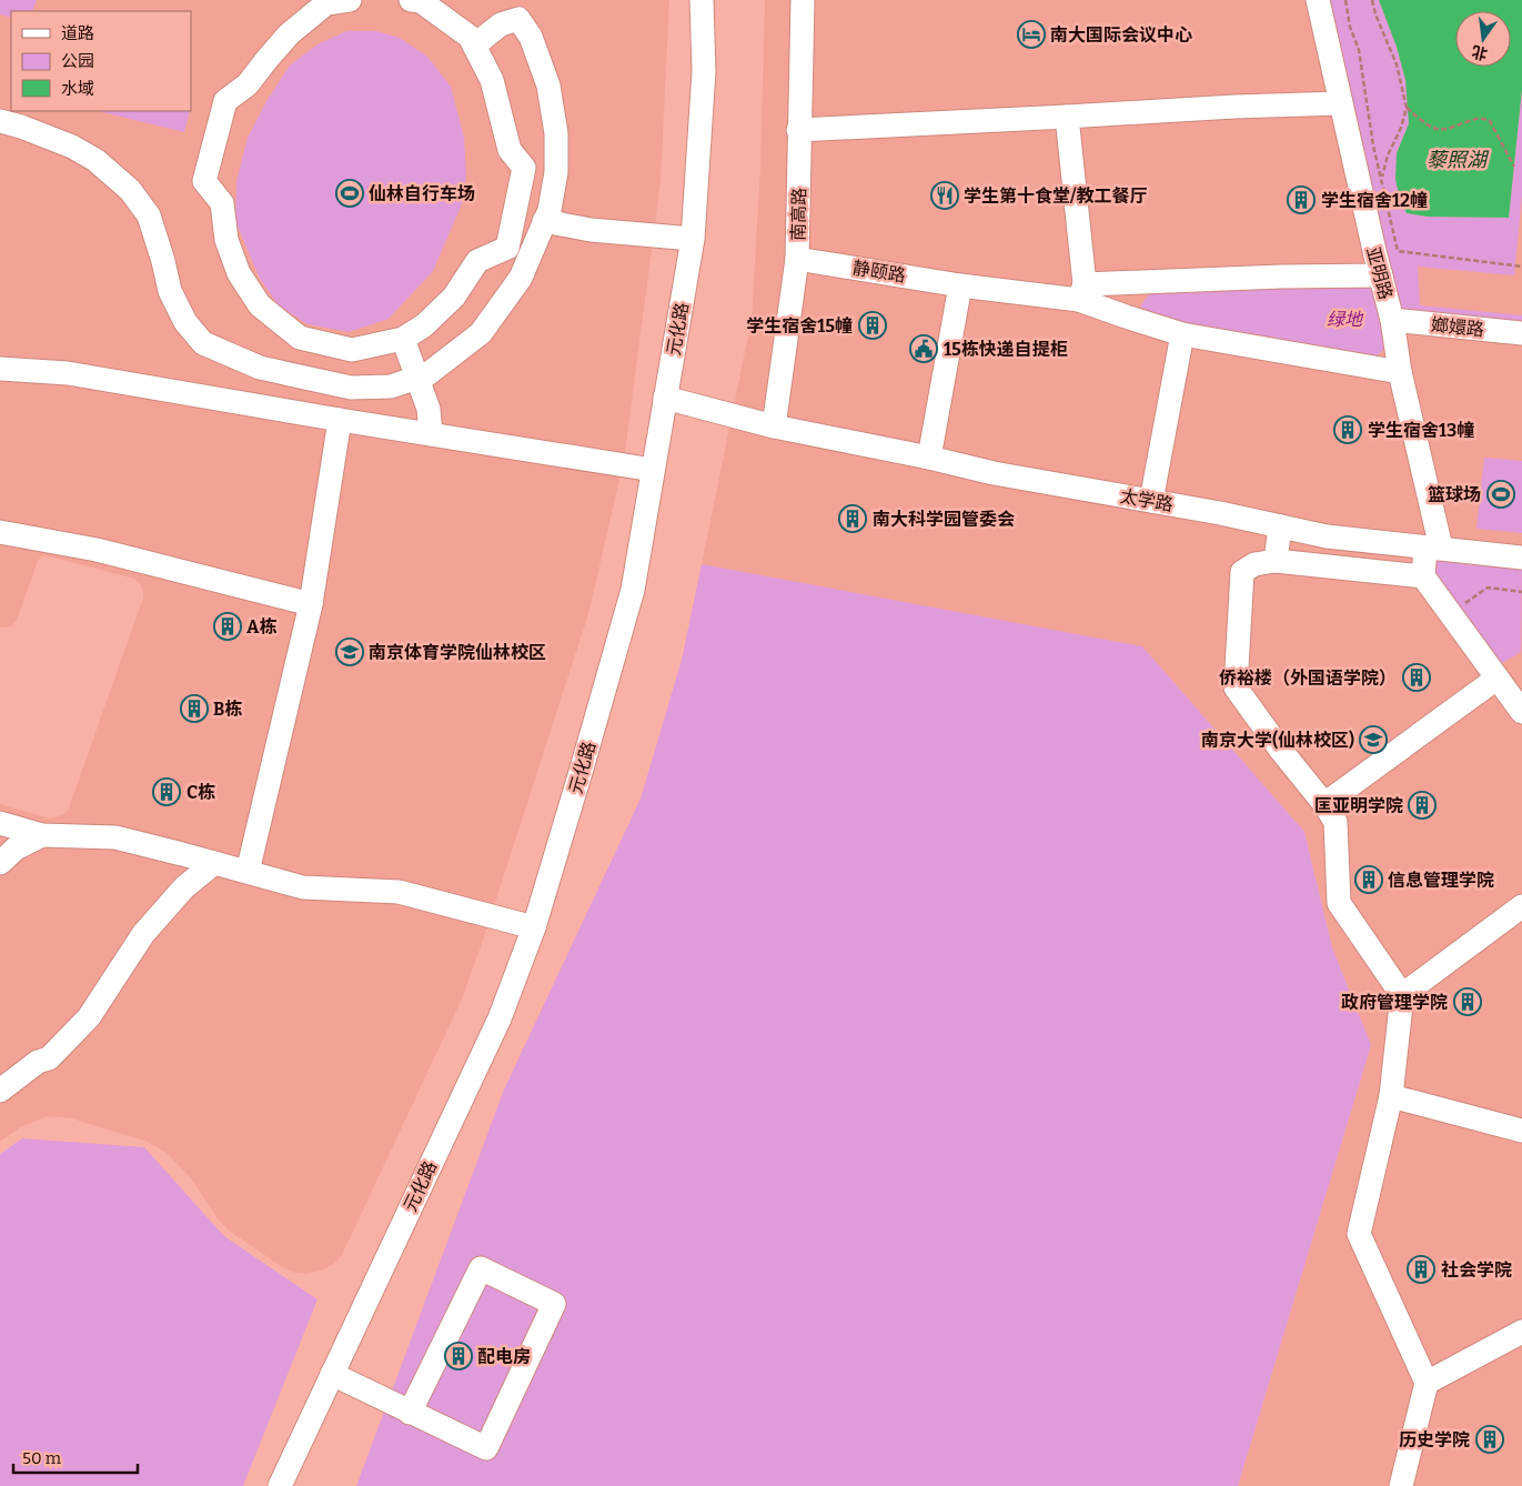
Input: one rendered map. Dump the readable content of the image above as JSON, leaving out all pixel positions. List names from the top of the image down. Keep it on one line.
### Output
{"streets":{"street":["南高路","静颐路","亚明路","嫏嬛路","元化路","太学路"]},"crossings":[["南高路","静颐路"],["南高路","太学路"],["亚明路","嫏嬛路"],["亚明路","太学路"],["元化路","太学路"]],"water":["藜照湖"],"parks":["绿地"],"places":{"hotel":["南大国际会议中心"],"sports":["仙林自行车场","篮球场"],"restaurant":["学生第十食堂/教工餐厅"],"building":["学生宿舍12幢","学生宿舍15幢","学生宿舍13幢","南大科学园管委会","A栋","侨裕楼（外国语学院）","B栋","C栋","匡亚明学院","信息管理学院","政府管理学院","社会学院","配电房","历史学院"],"public building":["15栋快递自提柜"],"school or university":["南京体育学院仙林校区","南京大学(仙林校区)"]},"legend":["道路","公园","水域"],"scale_bar":"50 m","north":"bottom"}
